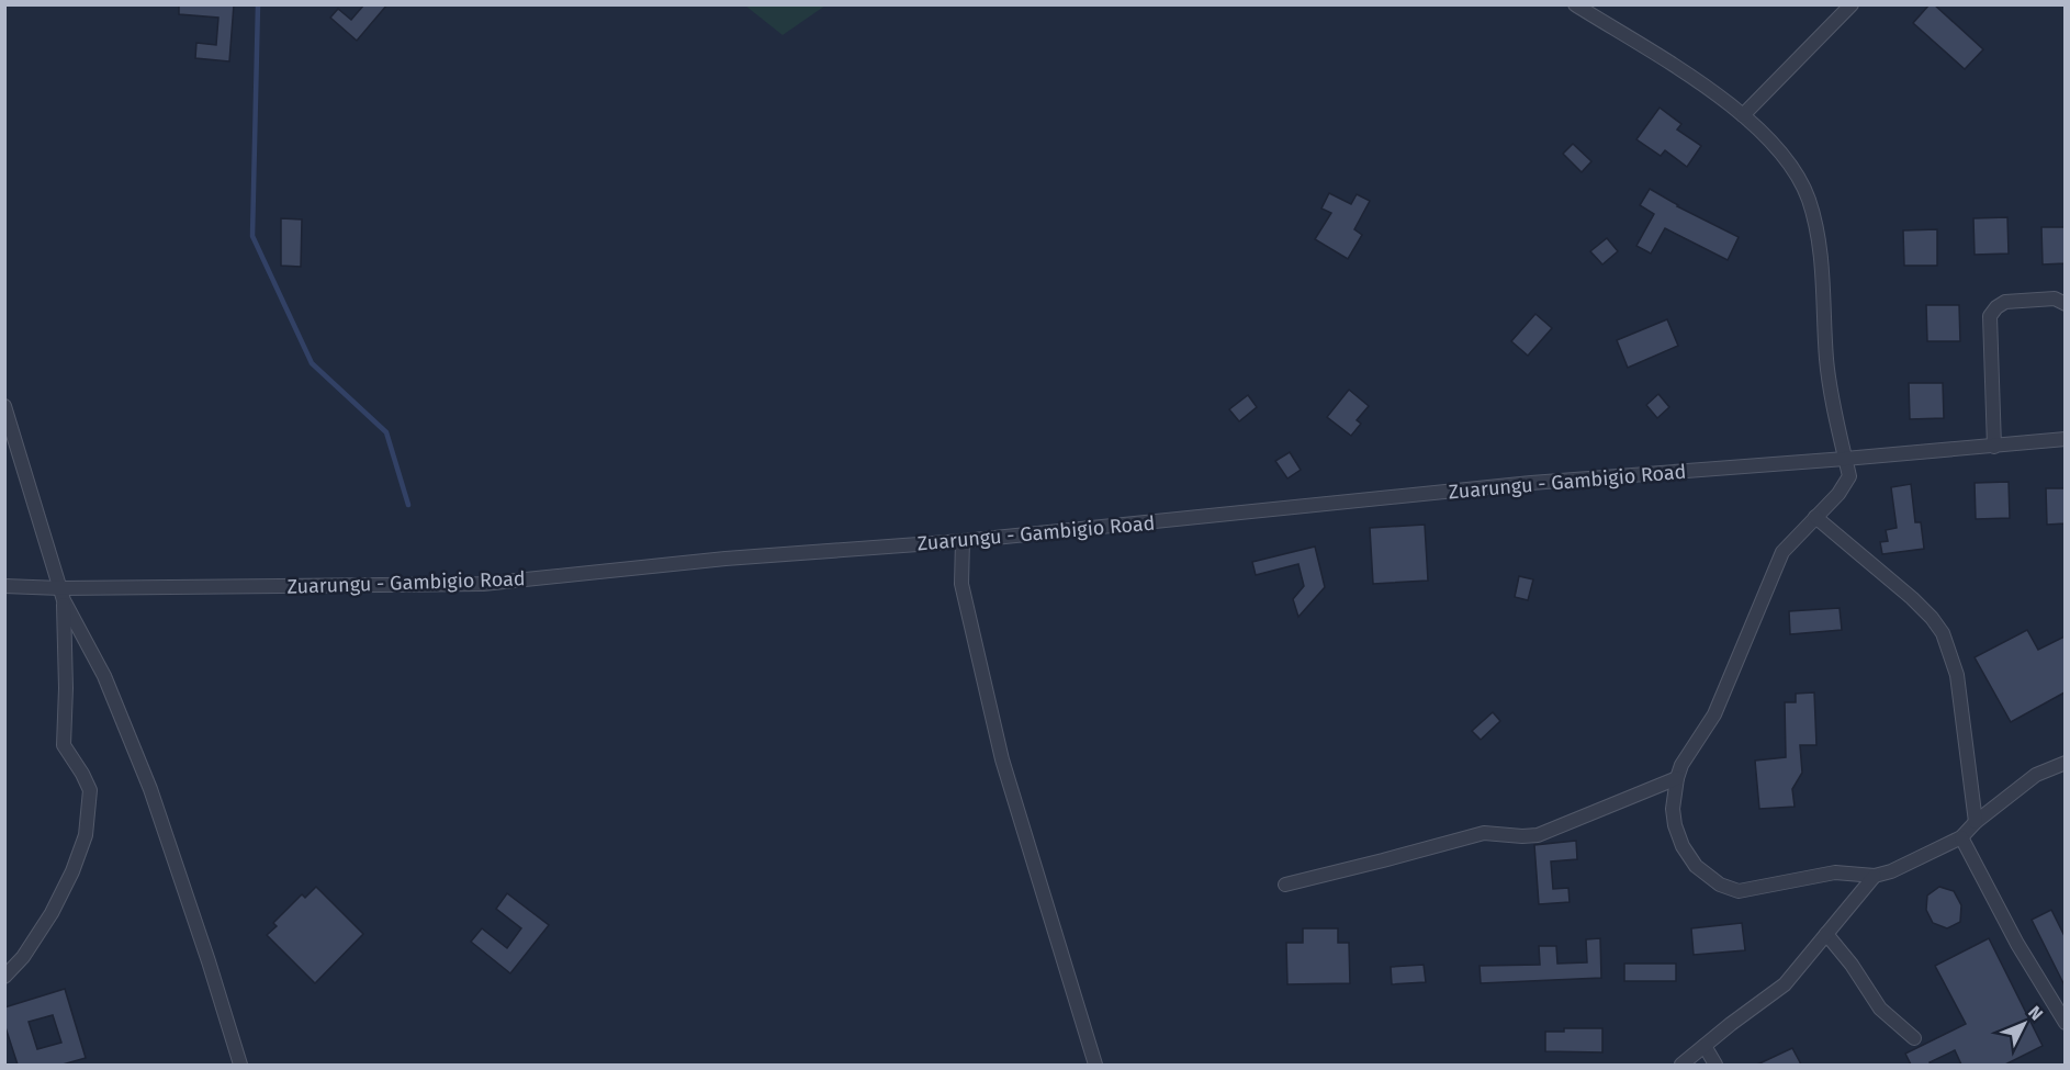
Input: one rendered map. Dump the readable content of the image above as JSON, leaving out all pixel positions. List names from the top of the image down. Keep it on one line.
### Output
{"streets":{"street":["Zuarungu - Gambigio Road"]},"north":"top right"}
